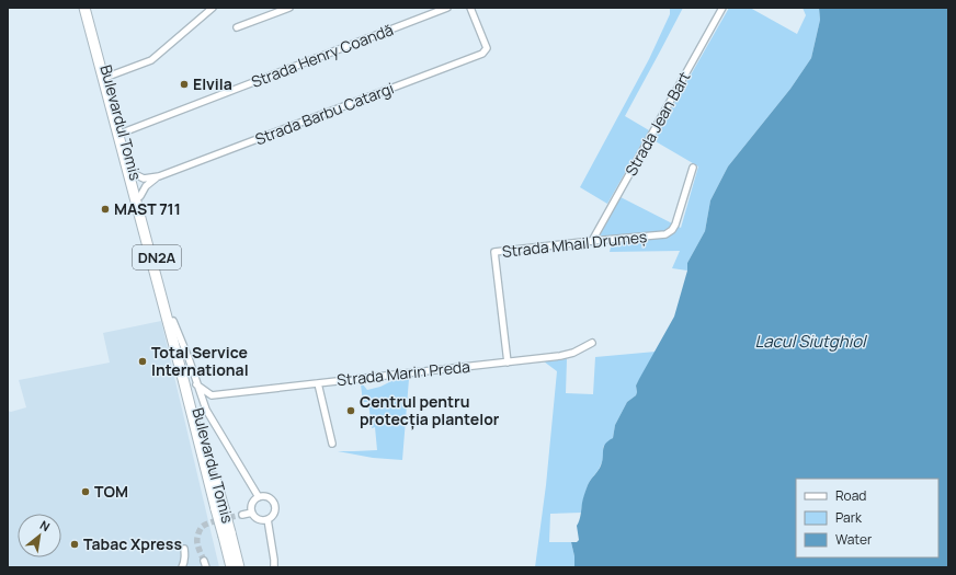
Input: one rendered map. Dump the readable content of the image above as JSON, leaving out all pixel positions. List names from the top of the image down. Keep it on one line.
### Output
{"streets":{"main road":["Bulevardul Tomis","DN2A"],"street":["Strada Henry Coandă","Strada Barbu Catargi","Strada Jean Bart","Strada Mhail Drumeș","Strada Marin Preda"]},"crossings":[["Strada Henry Coandă","Bulevardul Tomis"],["Strada Barbu Catargi","Bulevardul Tomis"],["Strada Jean Bart","Strada Mhail Drumeș"],["Strada Mhail Drumeș","Strada Marin Preda"]],"water":["Lacul Siutghiol"],"places":["Elvila","MAST 711","Total Service International","Centrul pentru protecția plantelor","TOM","Tabac Xpress"],"legend":["Road","Park","Water"],"north":"top right"}
